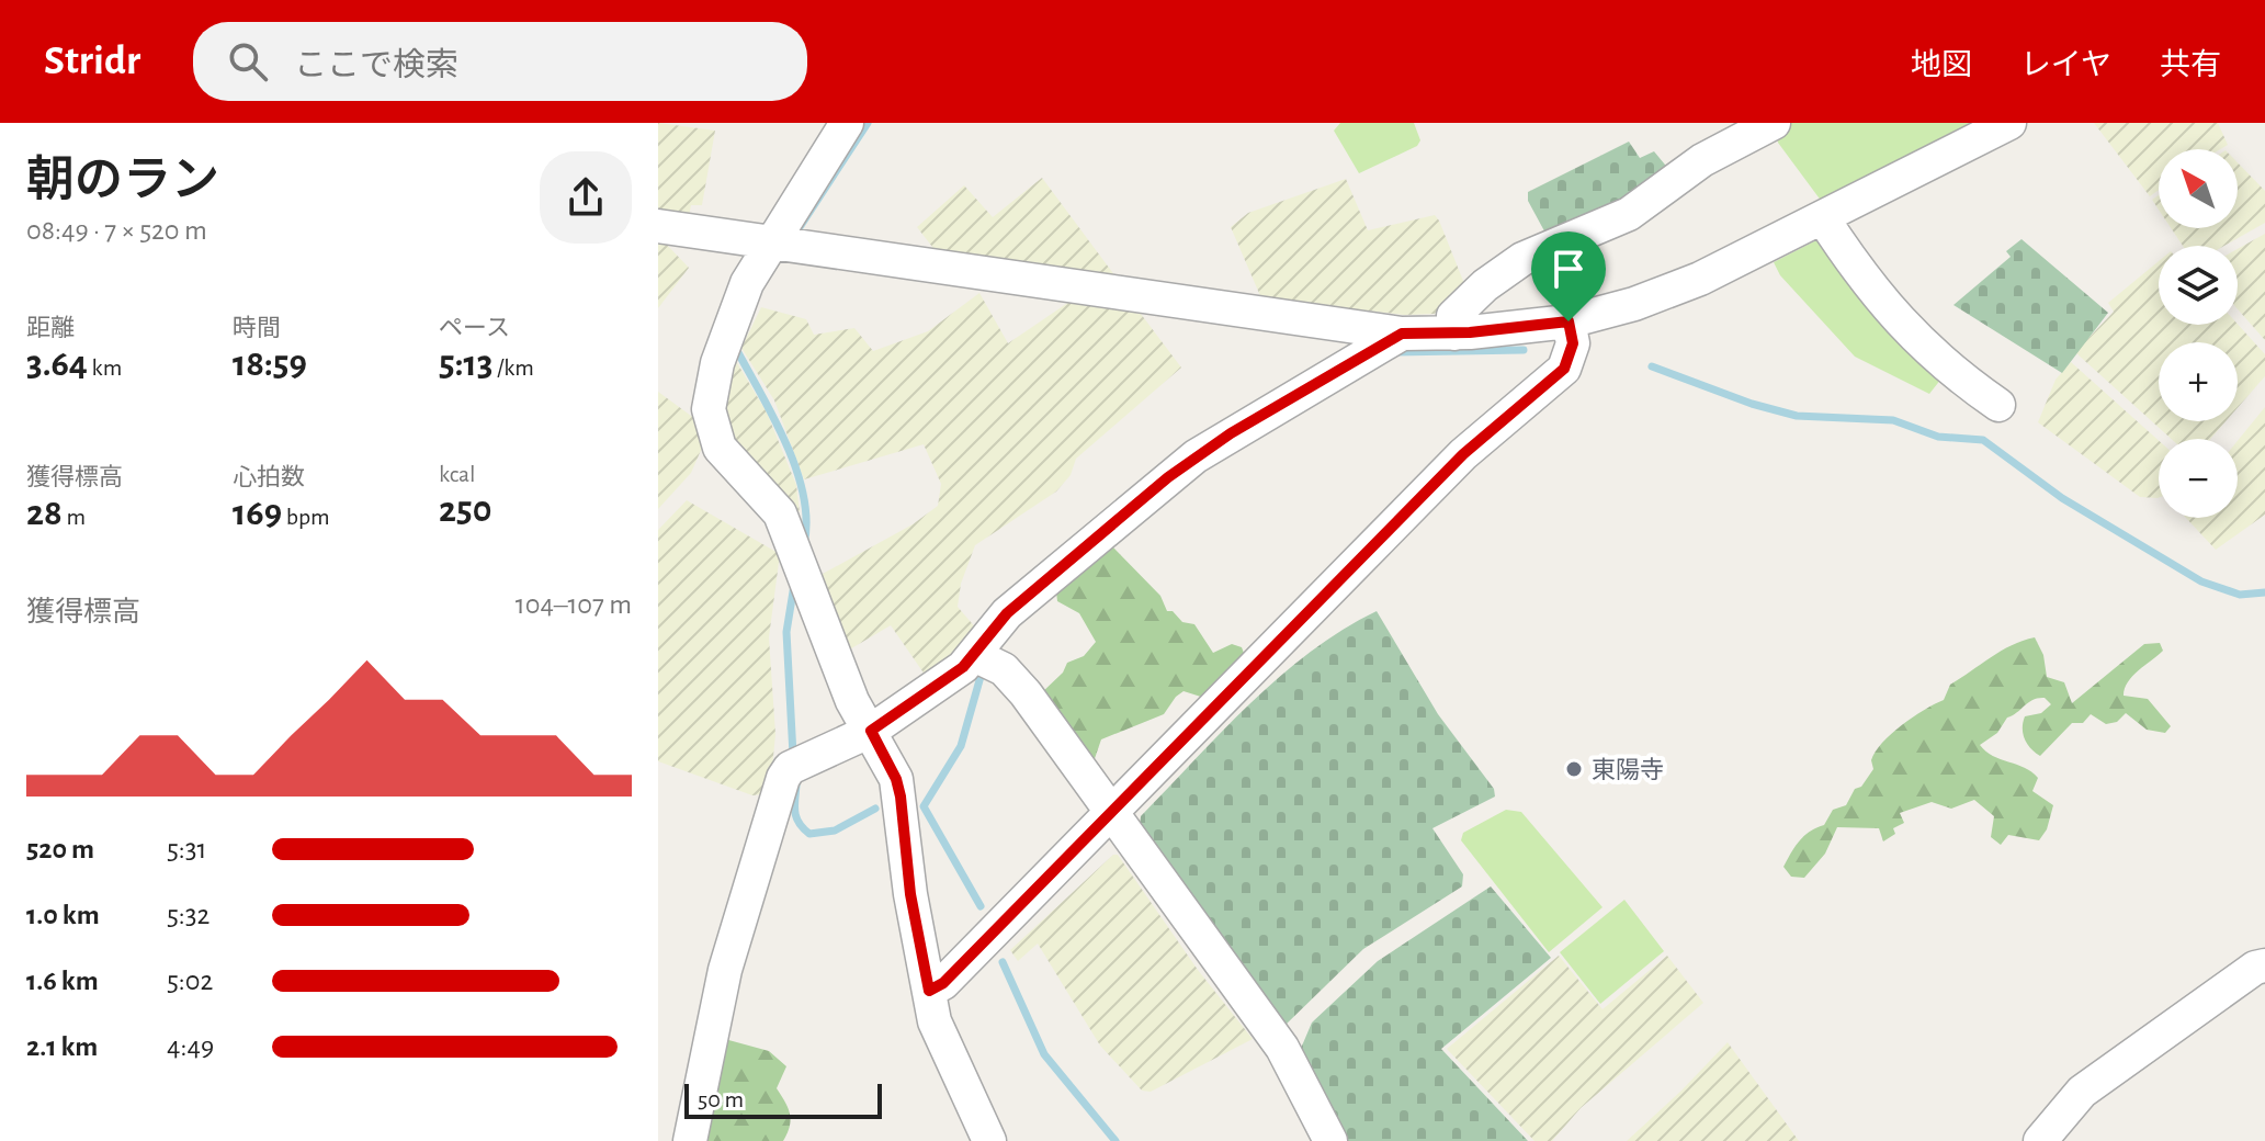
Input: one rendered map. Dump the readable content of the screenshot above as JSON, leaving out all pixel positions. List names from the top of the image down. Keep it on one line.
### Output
{"places":["東陽寺"],"scale_bar":"50 m","north":"top left","page":{"header":"Stridr","search":"ここで検索","nav":["地図","レイヤ","共有"],"heading":["朝のラン","08:49 · 7 × 520 m"],"map_buttons":["+","−"],"stats":[["距離","3.64 km"],["時間","18:59"],["ペース","5:13 /km"],["獲得標高","28 m"],["心拍数","169 bpm"],["kcal","250"]],"chart":["獲得標高","104–107 m"],"list":[{"name":"520 m","note":"5:31"},{"name":"1.0 km","note":"5:32"},{"name":"1.6 km","note":"5:02"},{"name":"2.1 km","note":"4:49"}],"scale":"50 m"}}
